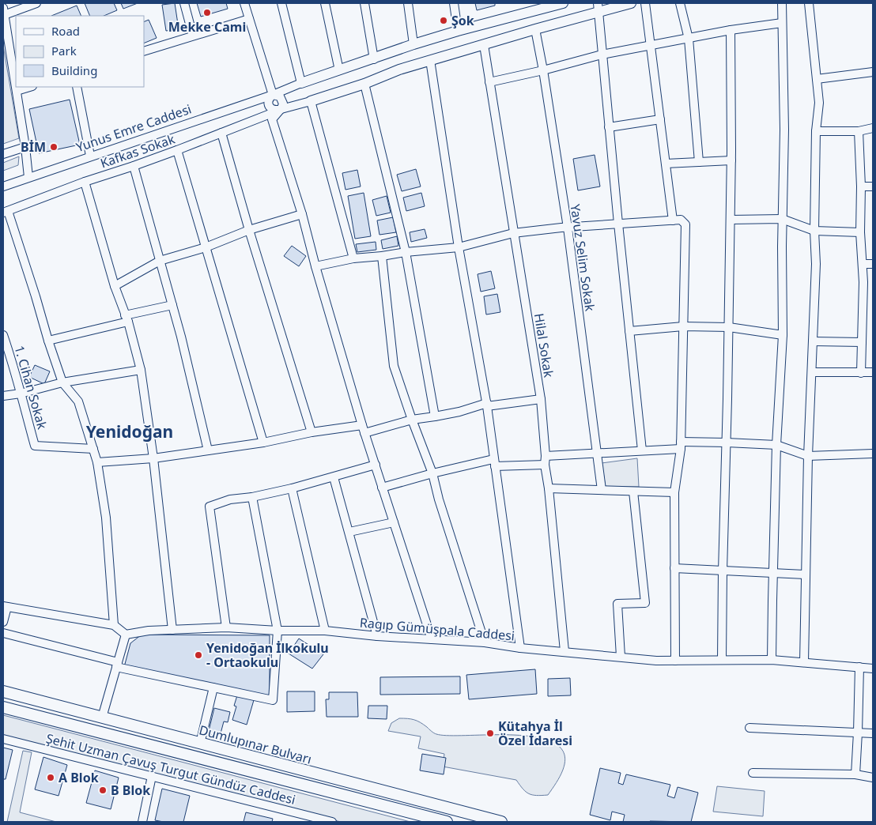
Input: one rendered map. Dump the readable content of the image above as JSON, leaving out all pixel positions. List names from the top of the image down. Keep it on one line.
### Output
{"streets":{"main road":["Dumlupınar Bulvarı"],"street":["Yunus Emre Caddesi","Kafkas Sokak","Yavuz Selim Sokak","Hilal Sokak","1. Cihan Sokak","Ragıp Gümüşpala Caddesi","Şehit Uzman Çavuş Turgut Gündüz Caddesi"]},"crossings":[["Hilal Sokak","Ragıp Gümüşpala Caddesi"]],"districts":["Yenidoğan"],"places":["Mekke Cami","Şok","BİM","Yenidoğan İlkokulu - Ortaokulu","Kütahya İl Özel İdaresi","A Blok","B Blok"],"legend":["Road","Park","Building"]}
